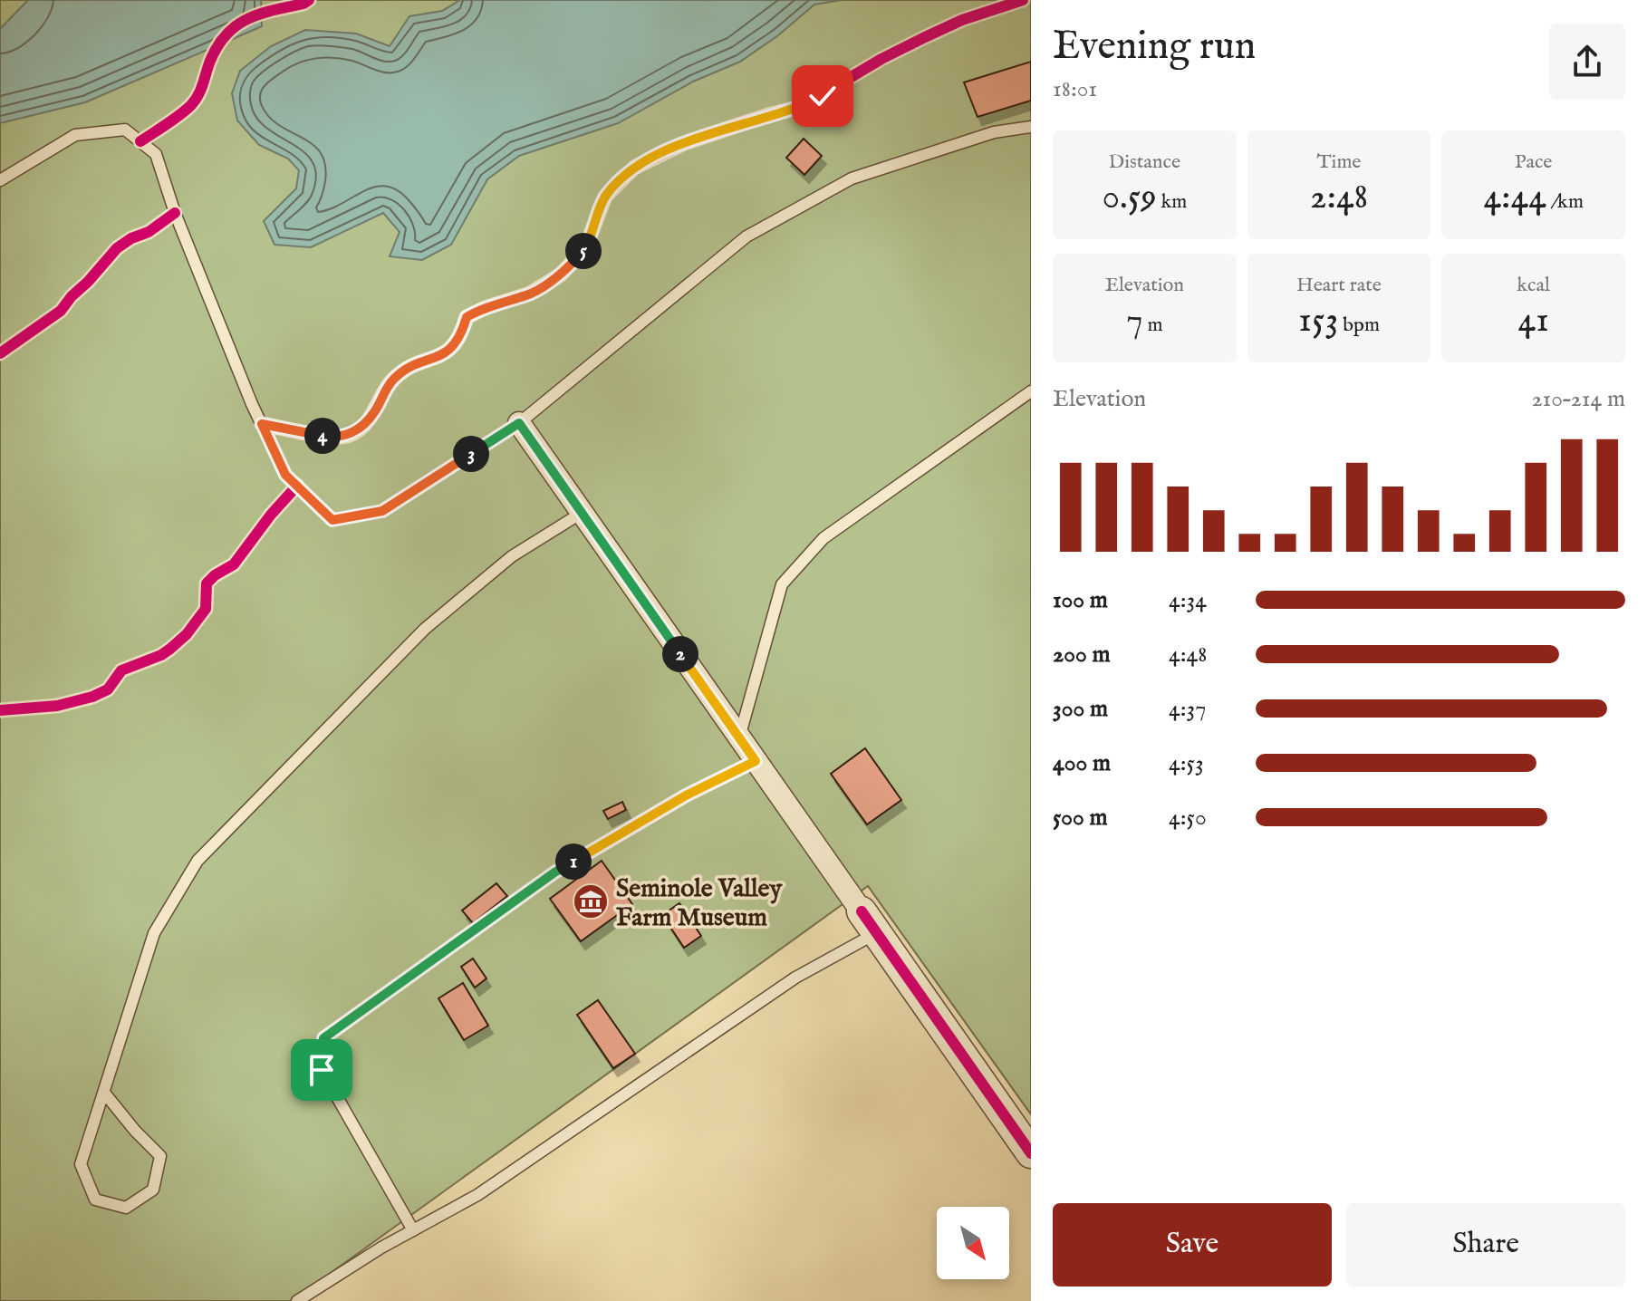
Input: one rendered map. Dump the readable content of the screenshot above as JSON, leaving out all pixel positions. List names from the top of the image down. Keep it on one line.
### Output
{"places":{"museum":["Seminole Valley Farm Museum"]},"north":"bottom right","page":{"heading":["Evening run","18:01"],"stats":[["Distance","0.59 km"],["Time","2:48"],["Pace","4:44 /km"],["Elevation","7 m"],["Heart rate","153 bpm"],["kcal","41"]],"pins":["5","4","3","2","1"],"chart":["Elevation","210–214 m"],"list":[{"name":"100 m","note":"4:34"},{"name":"200 m","note":"4:48"},{"name":"300 m","note":"4:37"},{"name":"400 m","note":"4:53"},{"name":"500 m","note":"4:50"}],"buttons":["Save","Share"]}}
